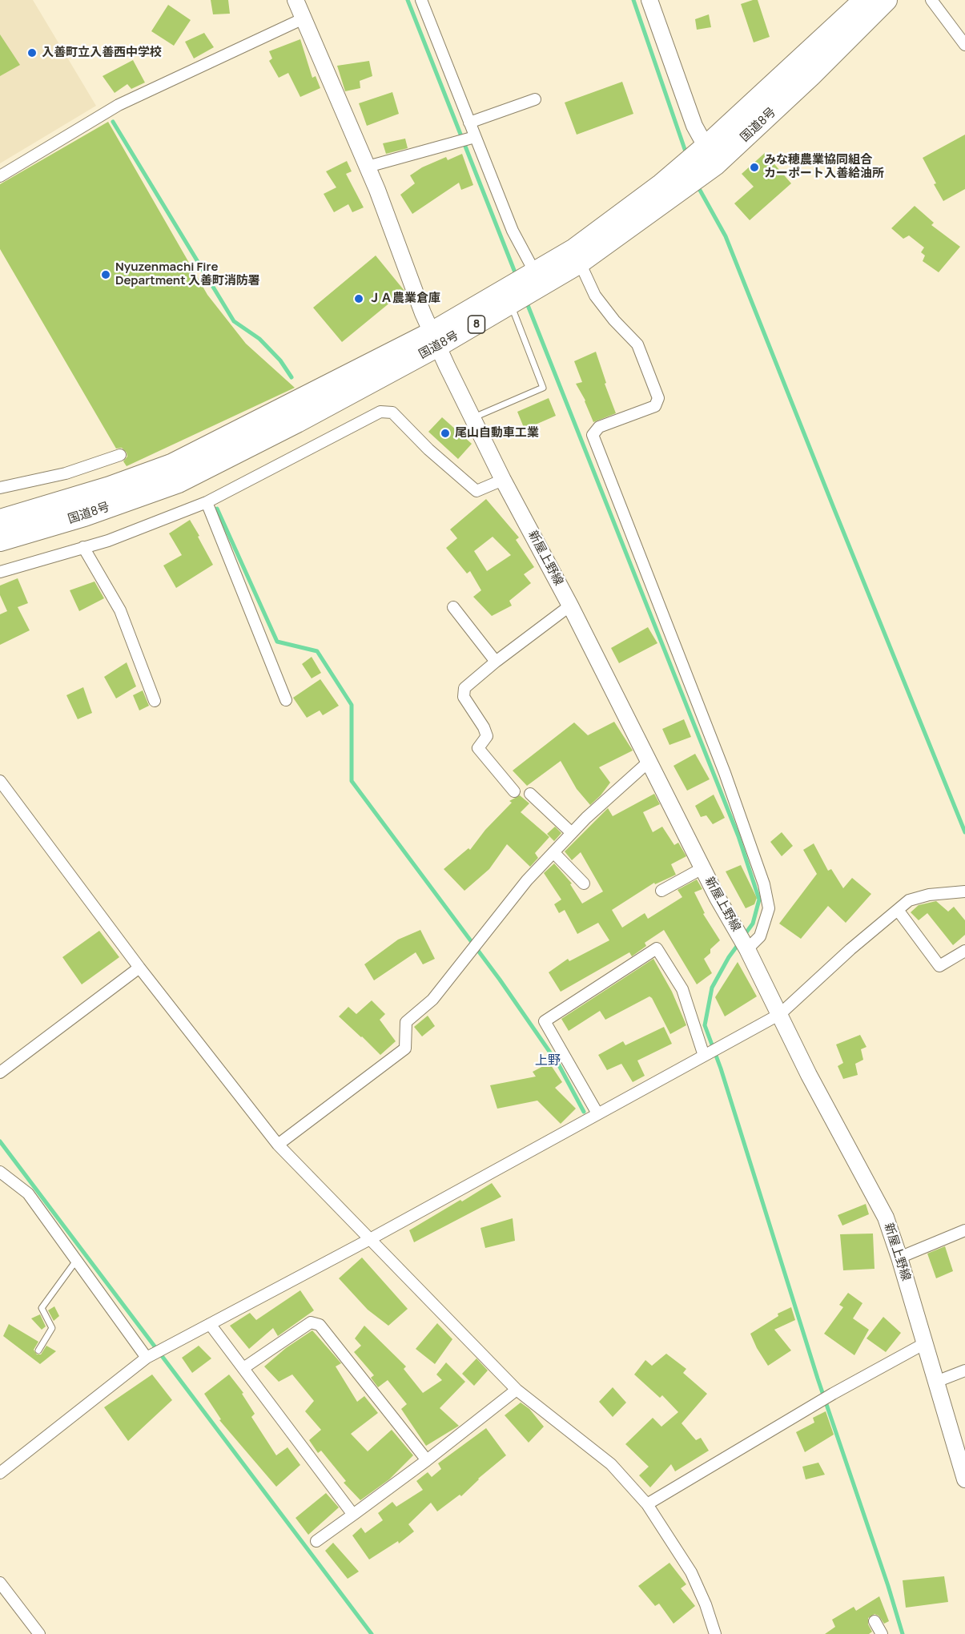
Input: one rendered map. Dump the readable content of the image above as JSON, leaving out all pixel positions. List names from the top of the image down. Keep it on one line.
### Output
{"streets":{"highway":["国道8号","8"],"main road":["新屋上野線"]},"crossings":[["国道8号","新屋上野線"]],"districts":["上野"],"places":["入善町立入善西中学校","みな穂農業協同組合 カーポート入善給油所","Nyuzenmachi Fire Department 入善町消防署","ＪＡ農業倉庫","尾山自動車工業"]}
